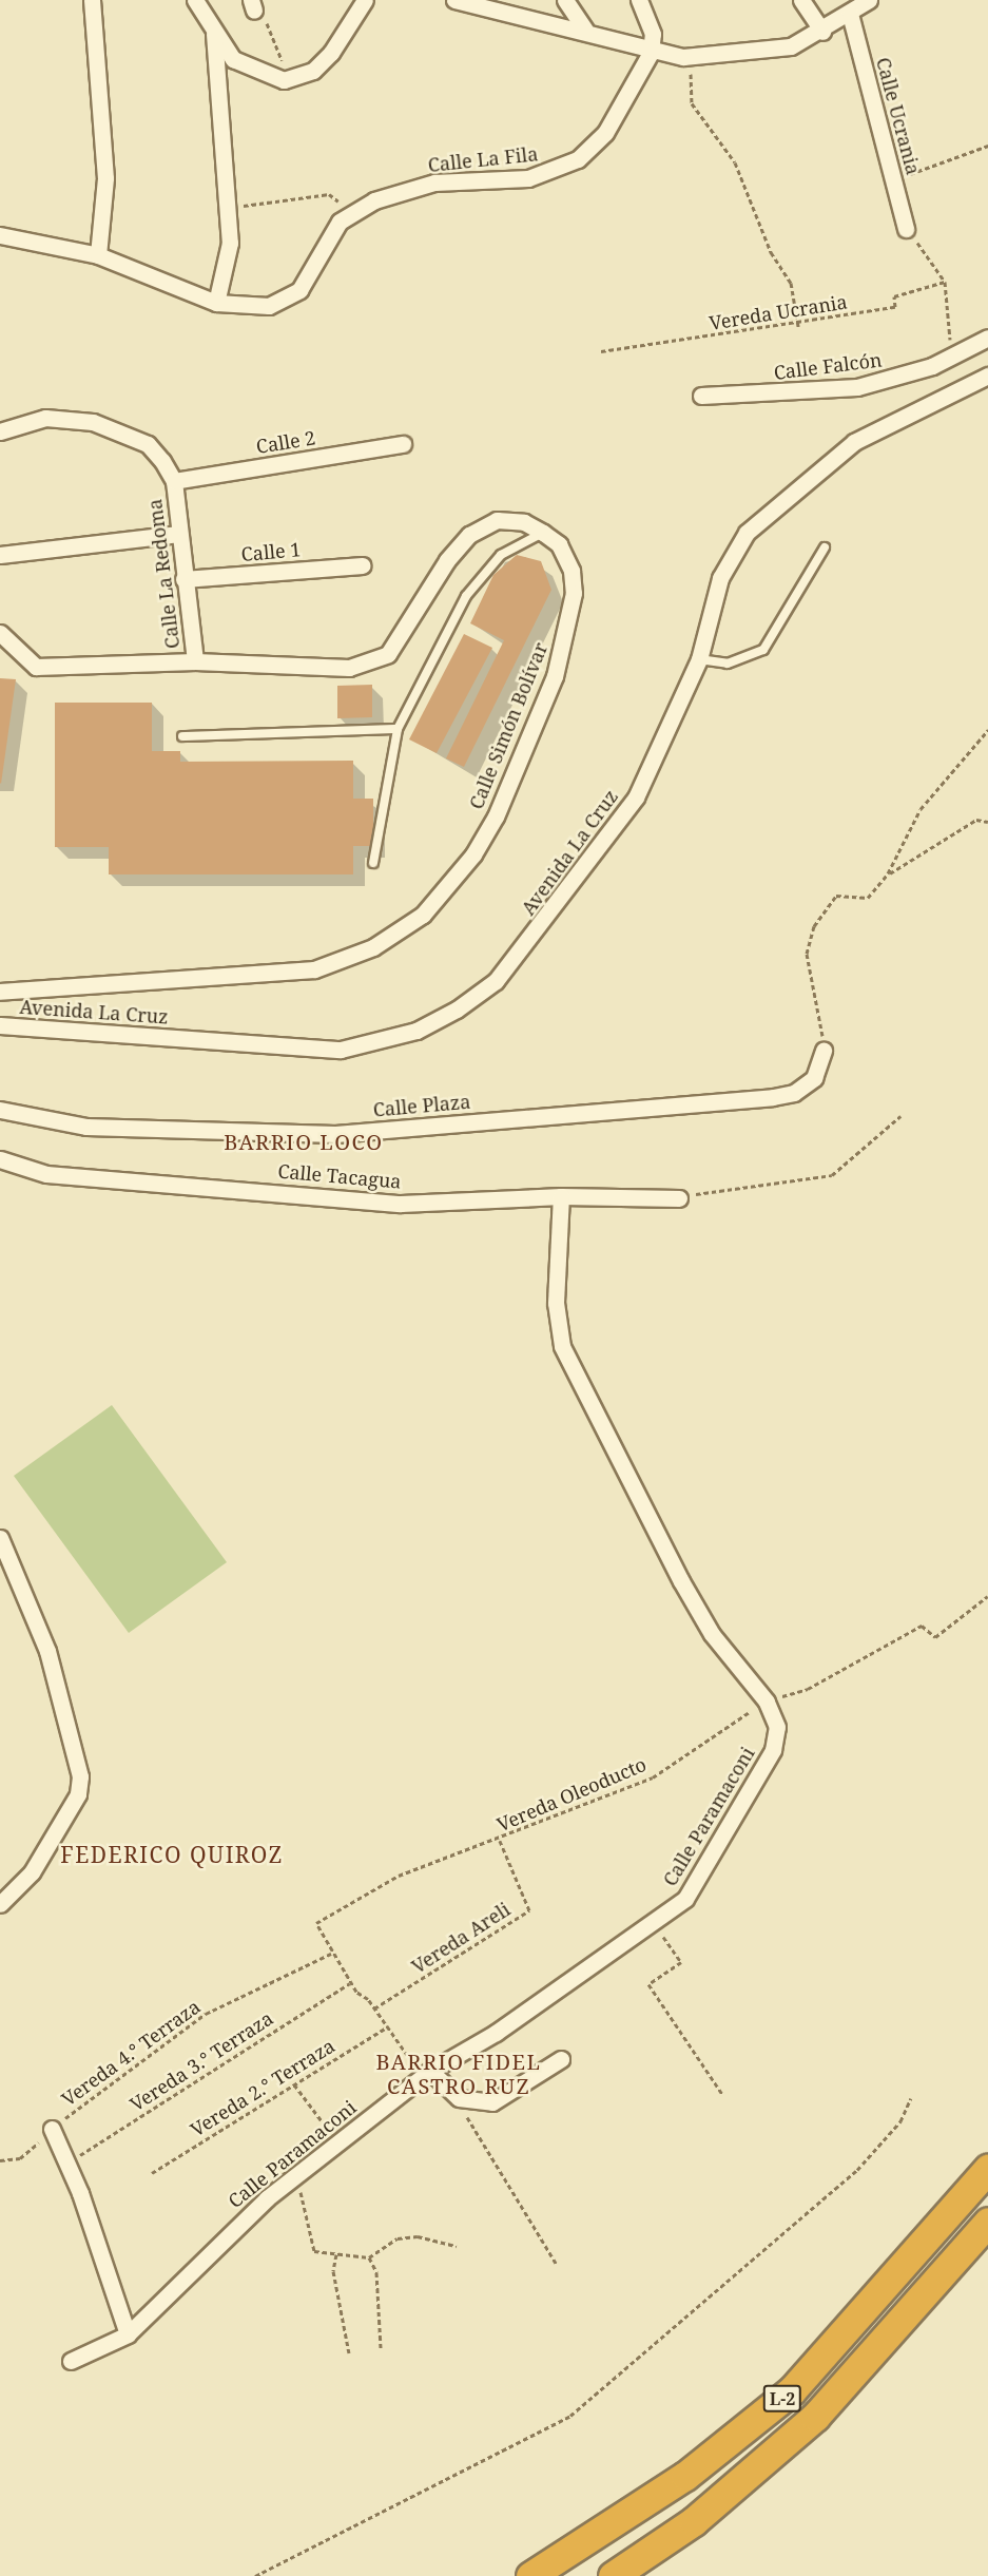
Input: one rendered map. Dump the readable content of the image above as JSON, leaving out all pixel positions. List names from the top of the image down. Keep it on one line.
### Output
{"streets":{"highway":["L-2"],"street":["Calle Ucrania","Calle La Fila","Calle Falcón","Calle 2","Calle 1","Calle La Redoma","Calle Simón Bolívar","Avenida La Cruz","Calle Plaza","Calle Tacagua","Calle Paramaconi"],"path":["Vereda Ucrania","Vereda Oleoducto","Vereda Areli","Vereda 4.° Terraza","Vereda 3.° Terraza","Vereda 2.° Terraza"]},"crossings":[["Calle 2","Calle La Redoma"],["Calle 1","Calle La Redoma"],["Calle La Redoma","Calle Simón Bolívar"],["Calle Tacagua","Calle Paramaconi"],["Vereda Oleoducto","Calle Paramaconi"],["Vereda Oleoducto","Vereda Areli"],["Vereda Oleoducto","Vereda 4.° Terraza"]],"districts":["BARRIO LOCO","FEDERICO QUIROZ","BARRIO FIDEL CASTRO RUZ"]}
